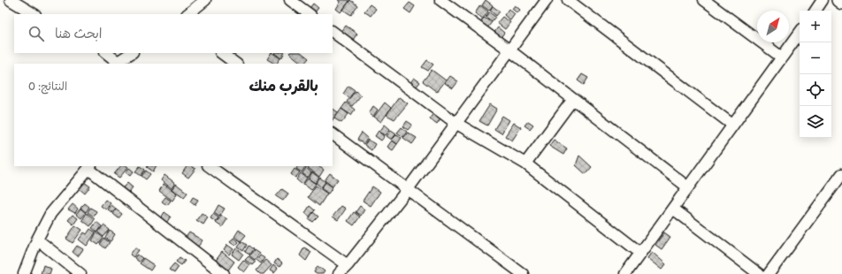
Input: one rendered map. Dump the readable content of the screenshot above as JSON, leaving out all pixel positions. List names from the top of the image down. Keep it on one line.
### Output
{"north":"top right","page":{"map_buttons":["+","−"],"search":"ابحث هنا","heading":["بالقرب منك","النتائج: 0"]}}
